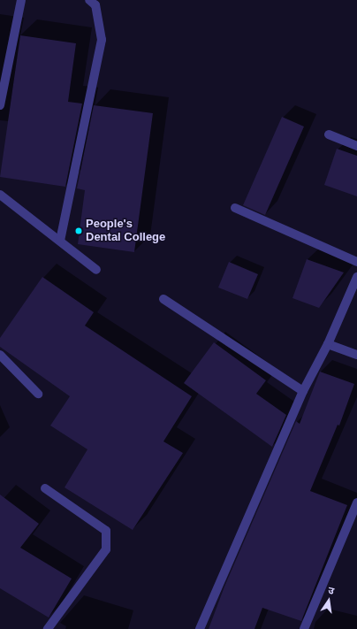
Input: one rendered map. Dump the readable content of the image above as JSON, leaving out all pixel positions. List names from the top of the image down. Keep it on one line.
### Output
{"places":["People's Dental College"],"north":"top"}
